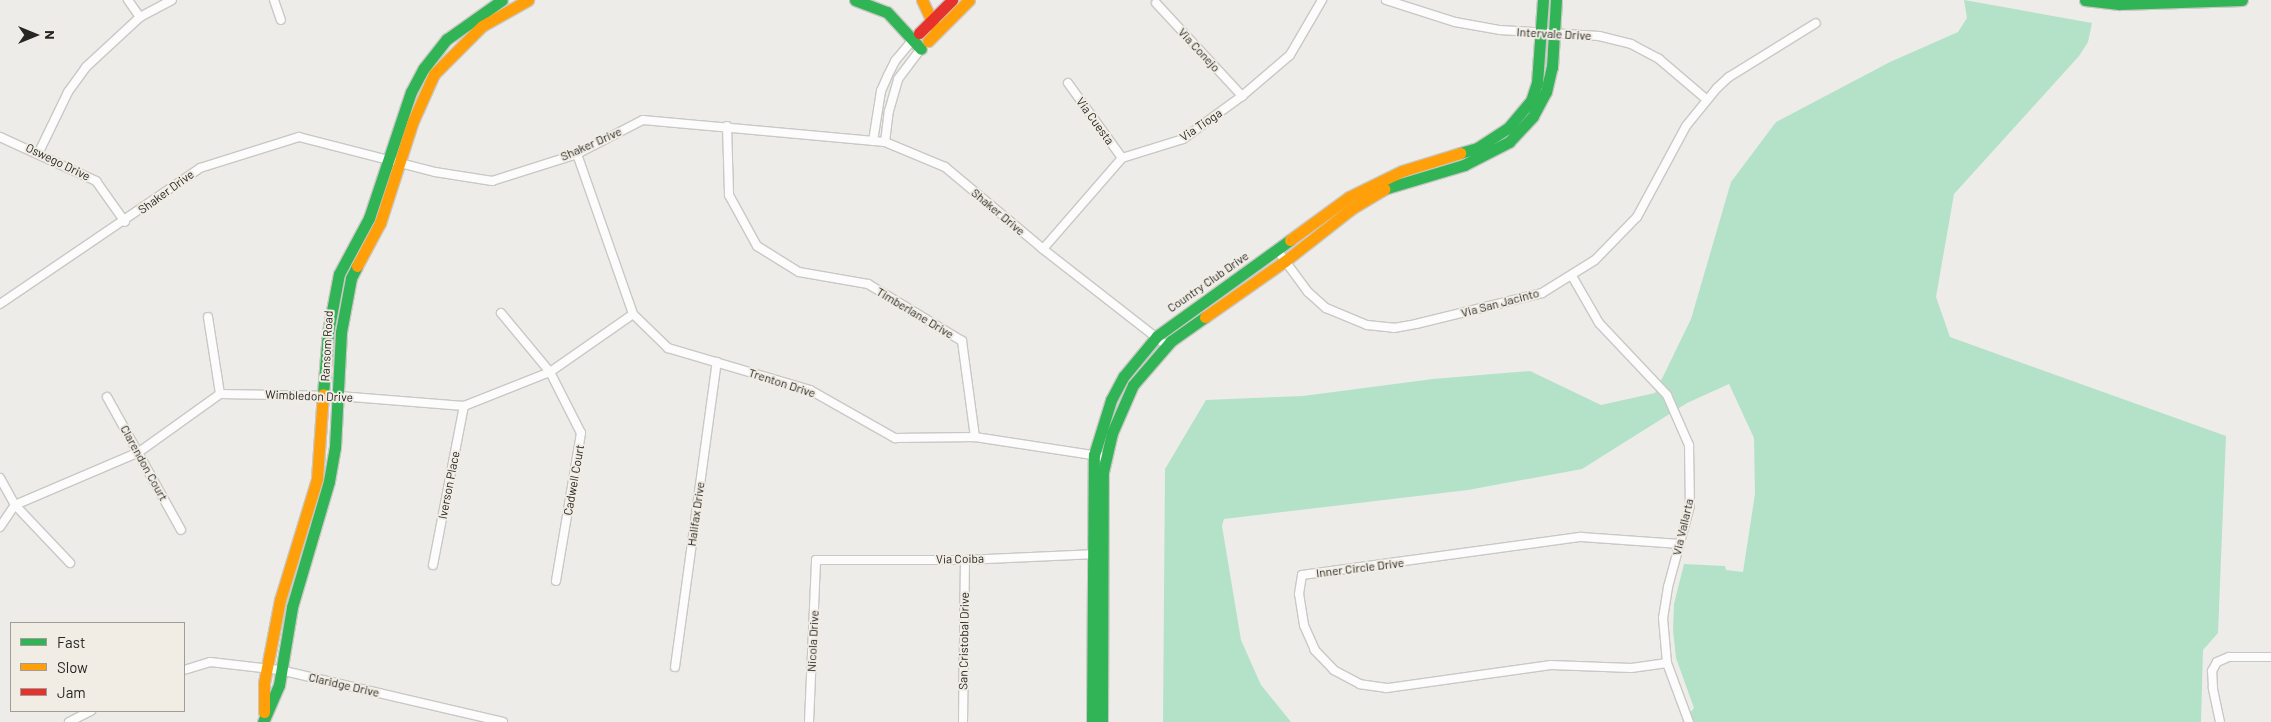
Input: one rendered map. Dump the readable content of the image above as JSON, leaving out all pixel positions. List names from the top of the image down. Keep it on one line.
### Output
{"streets":{"street":["Intervale Drive","Via Conejo","Via Cuesta","Via Tioga","Shaker Drive","Oswego Drive","Country Club Drive","Via San Jacinto","Timberlane Drive","Ransom Road","Trenton Drive","Wimbledon Drive","Clarendon Court","Cadwell Court","Iverson Place","Halifax Drive","Via Vallarta","Via Coiba","Inner Circle Drive","Nicola Drive","San Cristobal Drive","Claridge Drive"]},"crossings":[["Intervale Drive","Country Club Drive"],["Intervale Drive","Via San Jacinto"],["Via Conejo","Via Tioga"],["Via Cuesta","Via Tioga"],["Shaker Drive","Oswego Drive"],["Shaker Drive","Country Club Drive"],["Shaker Drive","Timberlane Drive"],["Shaker Drive","Ransom Road"],["Shaker Drive","Trenton Drive"],["Country Club Drive","Via San Jacinto"],["Country Club Drive","Trenton Drive"],["Country Club Drive","Via Coiba"],["Via San Jacinto","Via Vallarta"],["Timberlane Drive","Trenton Drive"],["Ransom Road","Wimbledon Drive"],["Ransom Road","Claridge Drive"],["Trenton Drive","Wimbledon Drive"],["Trenton Drive","Halifax Drive"],["Wimbledon Drive","Cadwell Court"],["Wimbledon Drive","Iverson Place"],["Via Vallarta","Inner Circle Drive"],["Via Coiba","Nicola Drive"],["Via Coiba","San Cristobal Drive"]],"legend":["Fast","Slow","Jam"],"north":"right"}
